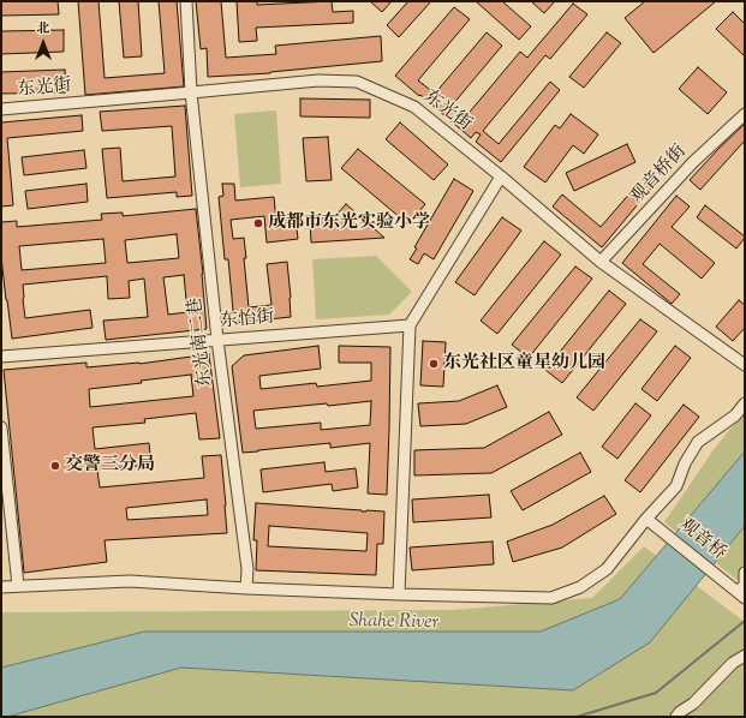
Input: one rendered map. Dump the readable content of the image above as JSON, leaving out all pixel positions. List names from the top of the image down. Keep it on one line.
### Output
{"streets":{"street":["东光街","观音桥街","东怡街","东光南二巷","观音桥"]},"crossings":[["东光街","观音桥街"],["东光街","东光南二巷"],["东怡街","东光南二巷"]],"water":["Shahe River"],"places":["成都市东光实验小学","东光社区童星幼儿园","交警三分局"],"north":"top"}
